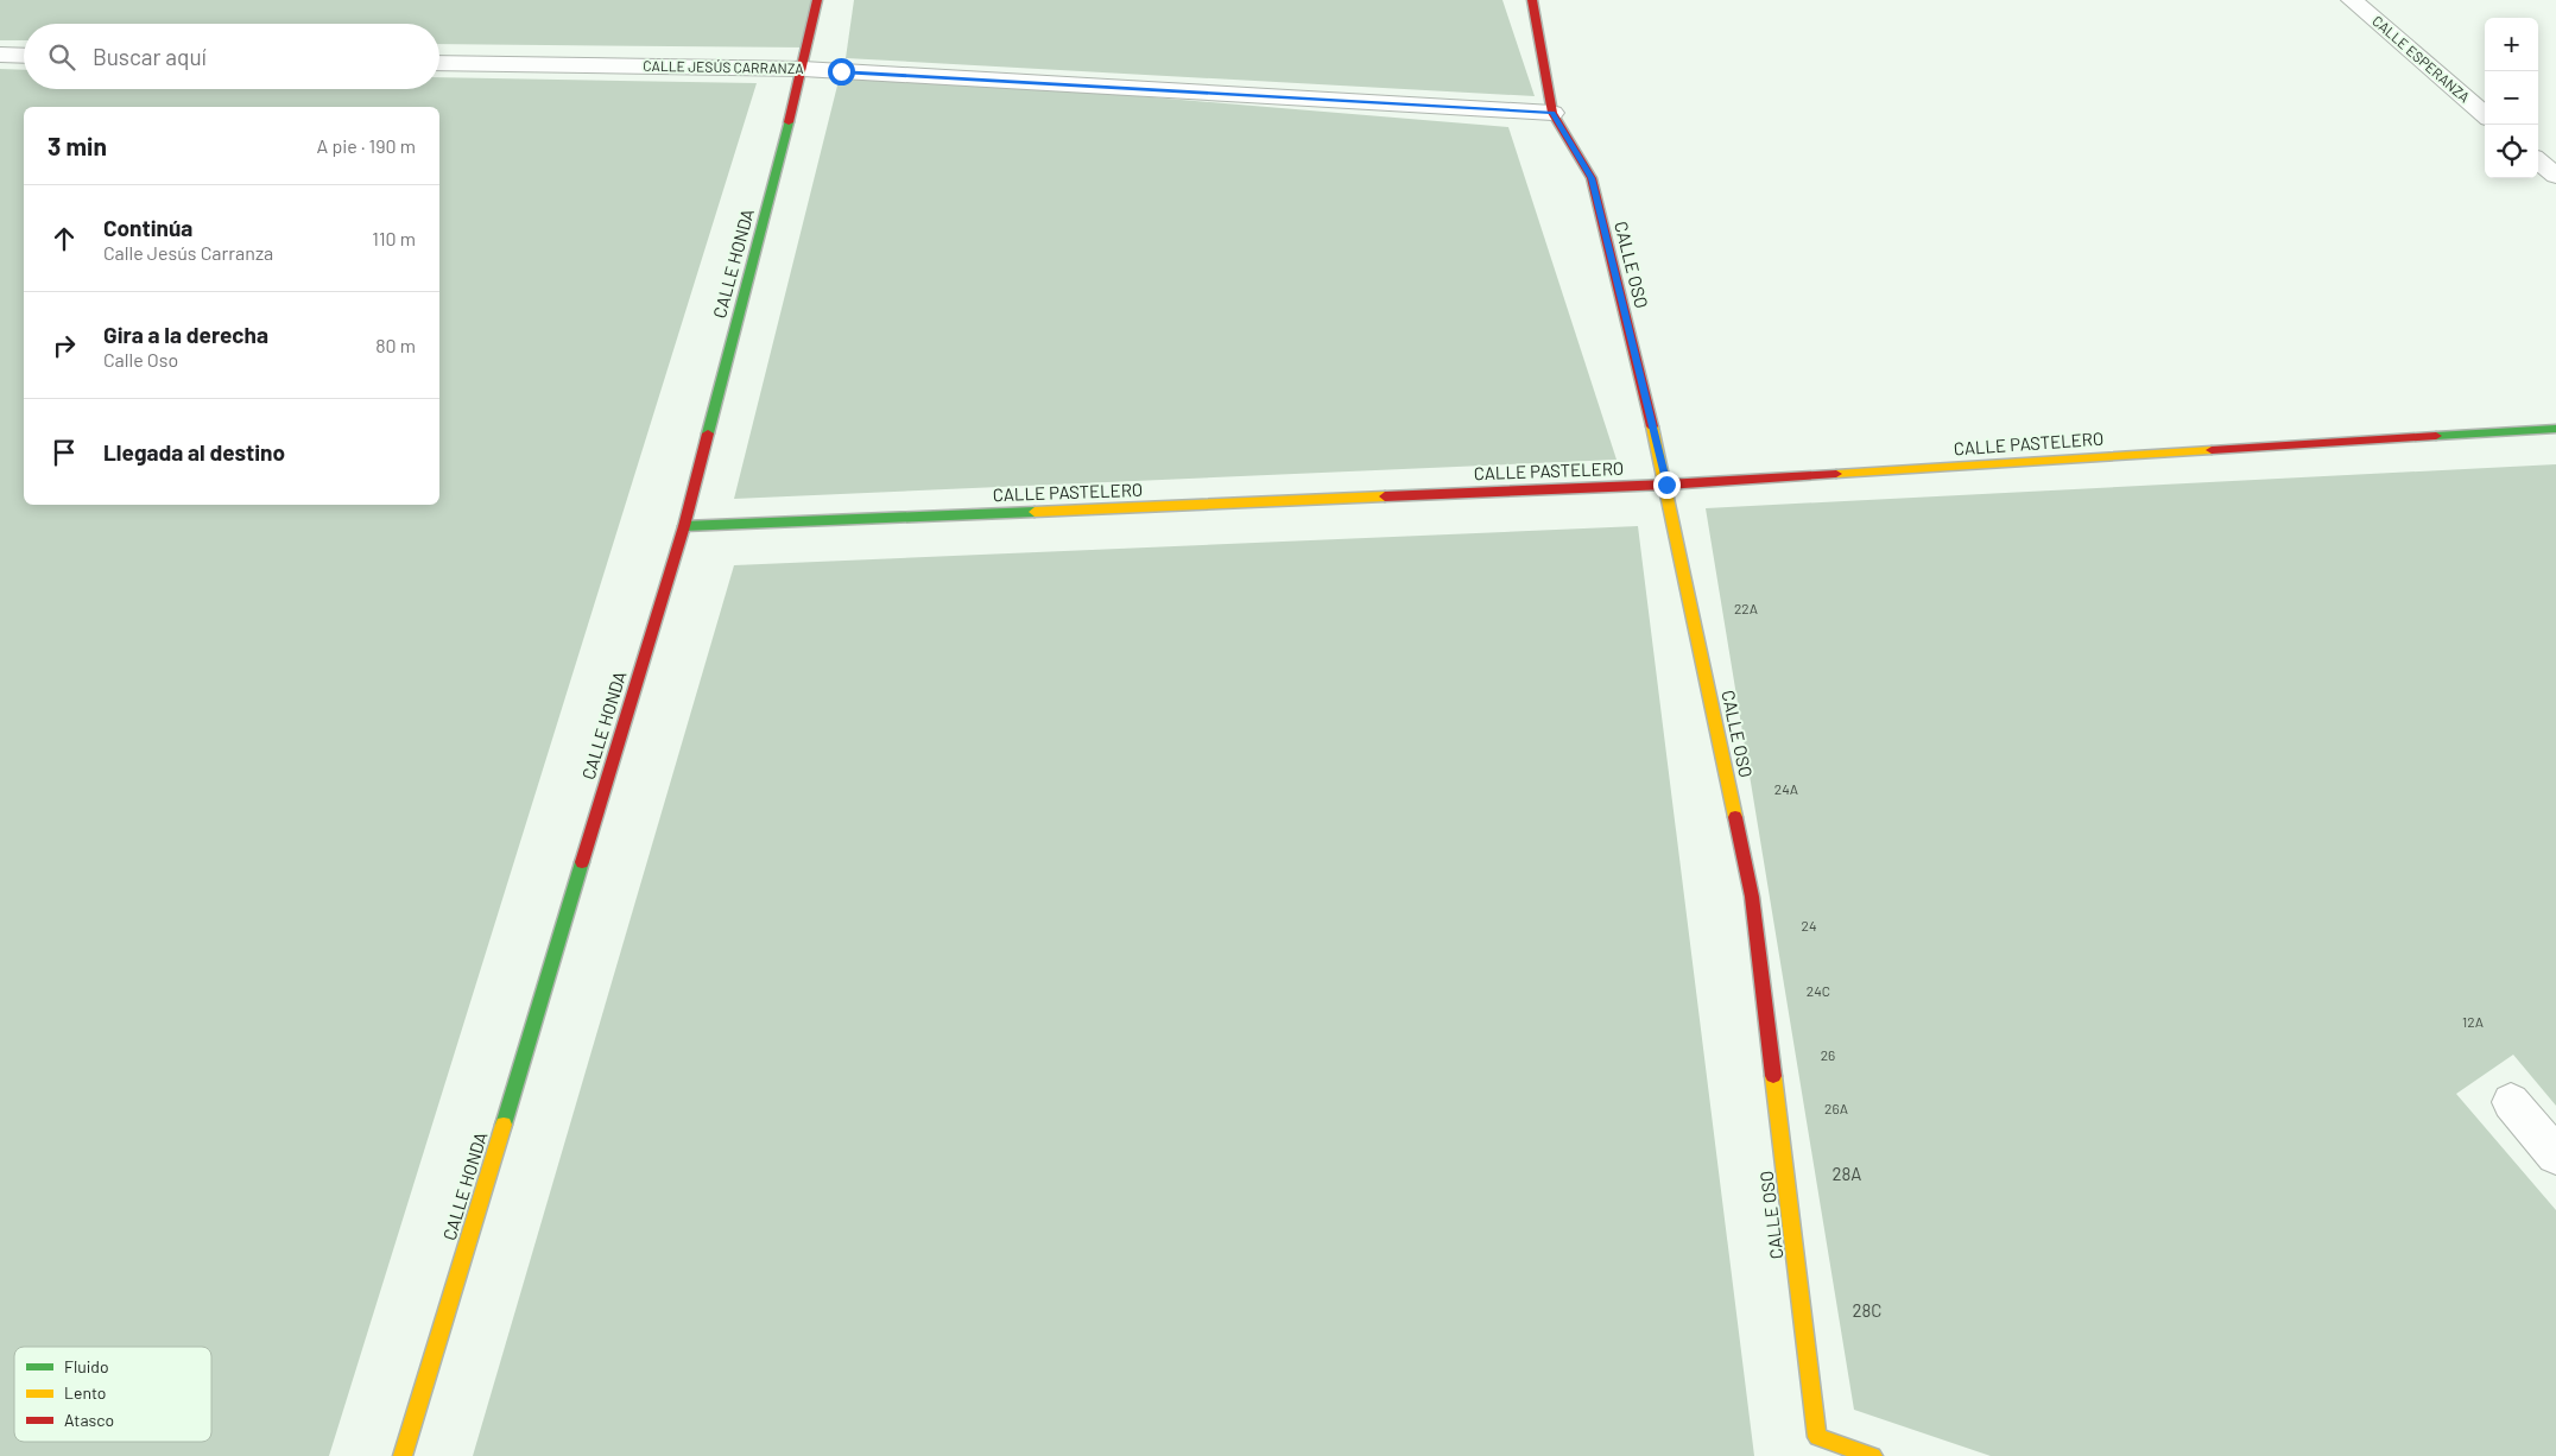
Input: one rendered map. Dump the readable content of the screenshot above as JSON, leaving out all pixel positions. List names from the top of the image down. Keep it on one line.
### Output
{"streets":{"street":["CALLE ESPERANZA","CALLE JESÚS CARRANZA","CALLE HONDA","CALLE OSO","CALLE PASTELERO"]},"crossings":[["CALLE JESÚS CARRANZA","CALLE HONDA"],["CALLE JESÚS CARRANZA","CALLE OSO"],["CALLE HONDA","CALLE PASTELERO"],["CALLE OSO","CALLE PASTELERO"]],"house_numbers":["22A","24A","24","24C","12A","26","26A","28A","28C"],"legend":["Fluido","Lento","Atasco"],"page":{"map_buttons":["+","−"],"search":"Buscar aquí","heading":["3 min","A pie · 190 m"],"list":[["Continúa","Calle Jesús Carranza","110 m"],["Gira a la derecha","Calle Oso","80 m"],"Llegada al destino"]}}
